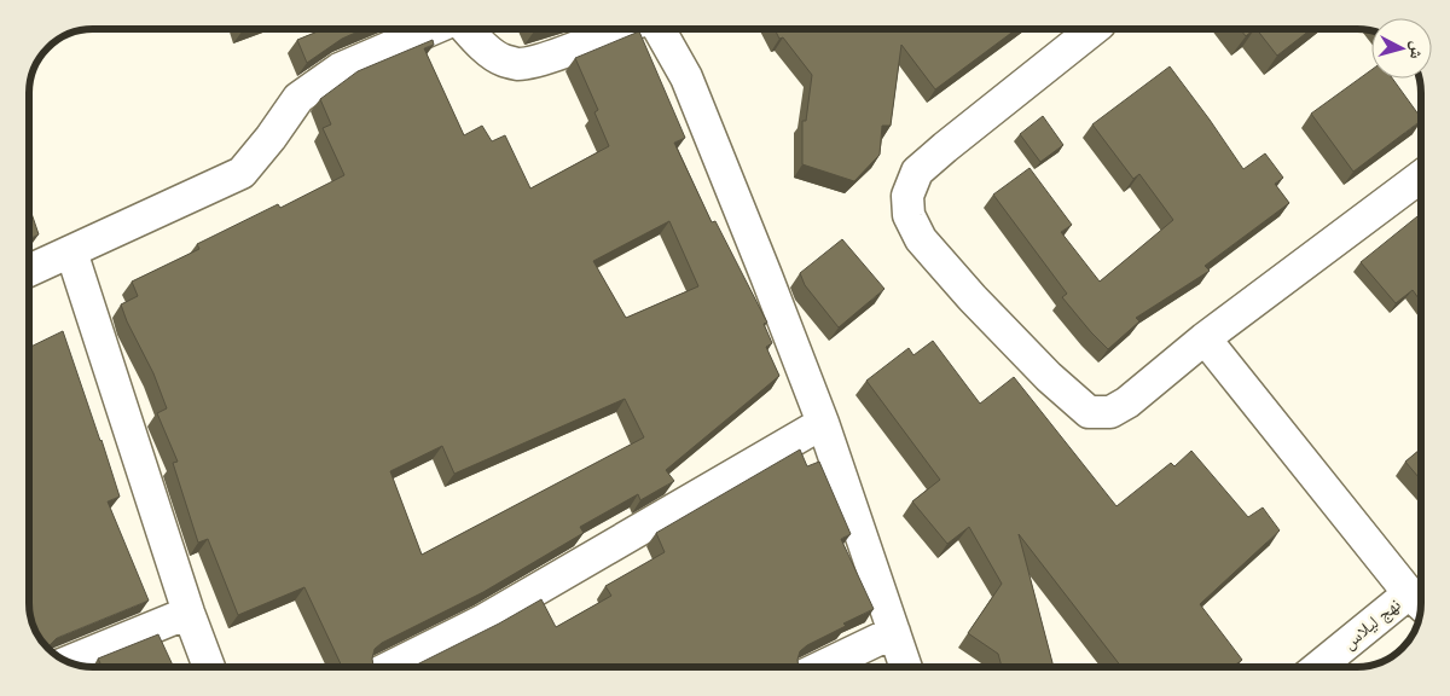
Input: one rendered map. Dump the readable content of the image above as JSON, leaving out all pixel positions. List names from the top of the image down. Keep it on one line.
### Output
{"streets":{"street":["نهج ليلاس"]},"north":"right"}
